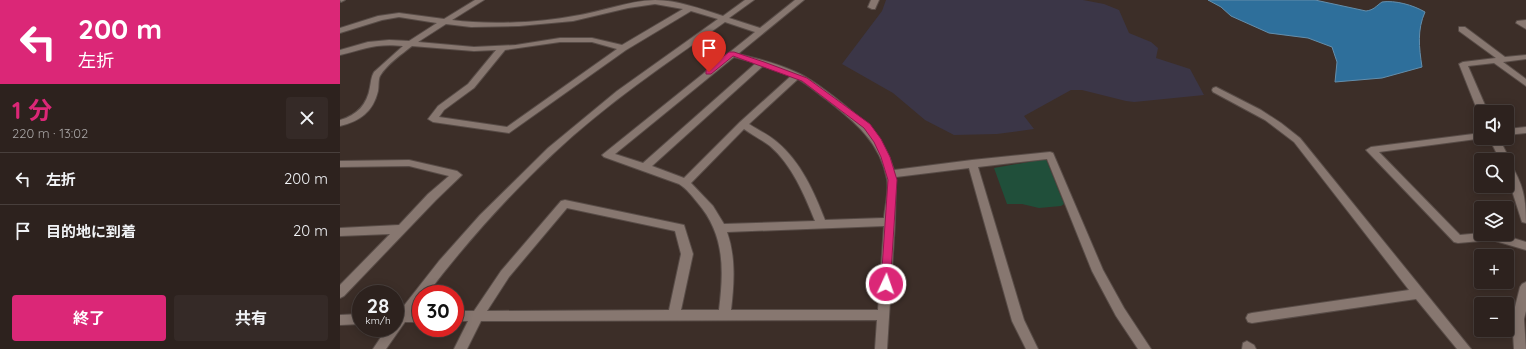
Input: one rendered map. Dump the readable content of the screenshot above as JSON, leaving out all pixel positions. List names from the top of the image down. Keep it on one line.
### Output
{"page":{"turn":["200 m","左折"],"heading":["1 分","220 m · 13:02"],"map_buttons":["+","−"],"list":[{"name":"左折","value":"200 m"},{"name":"目的地に到着","value":"20 m"}],"speed":"28 km/h","limit":"30","buttons":["終了","共有"]}}
